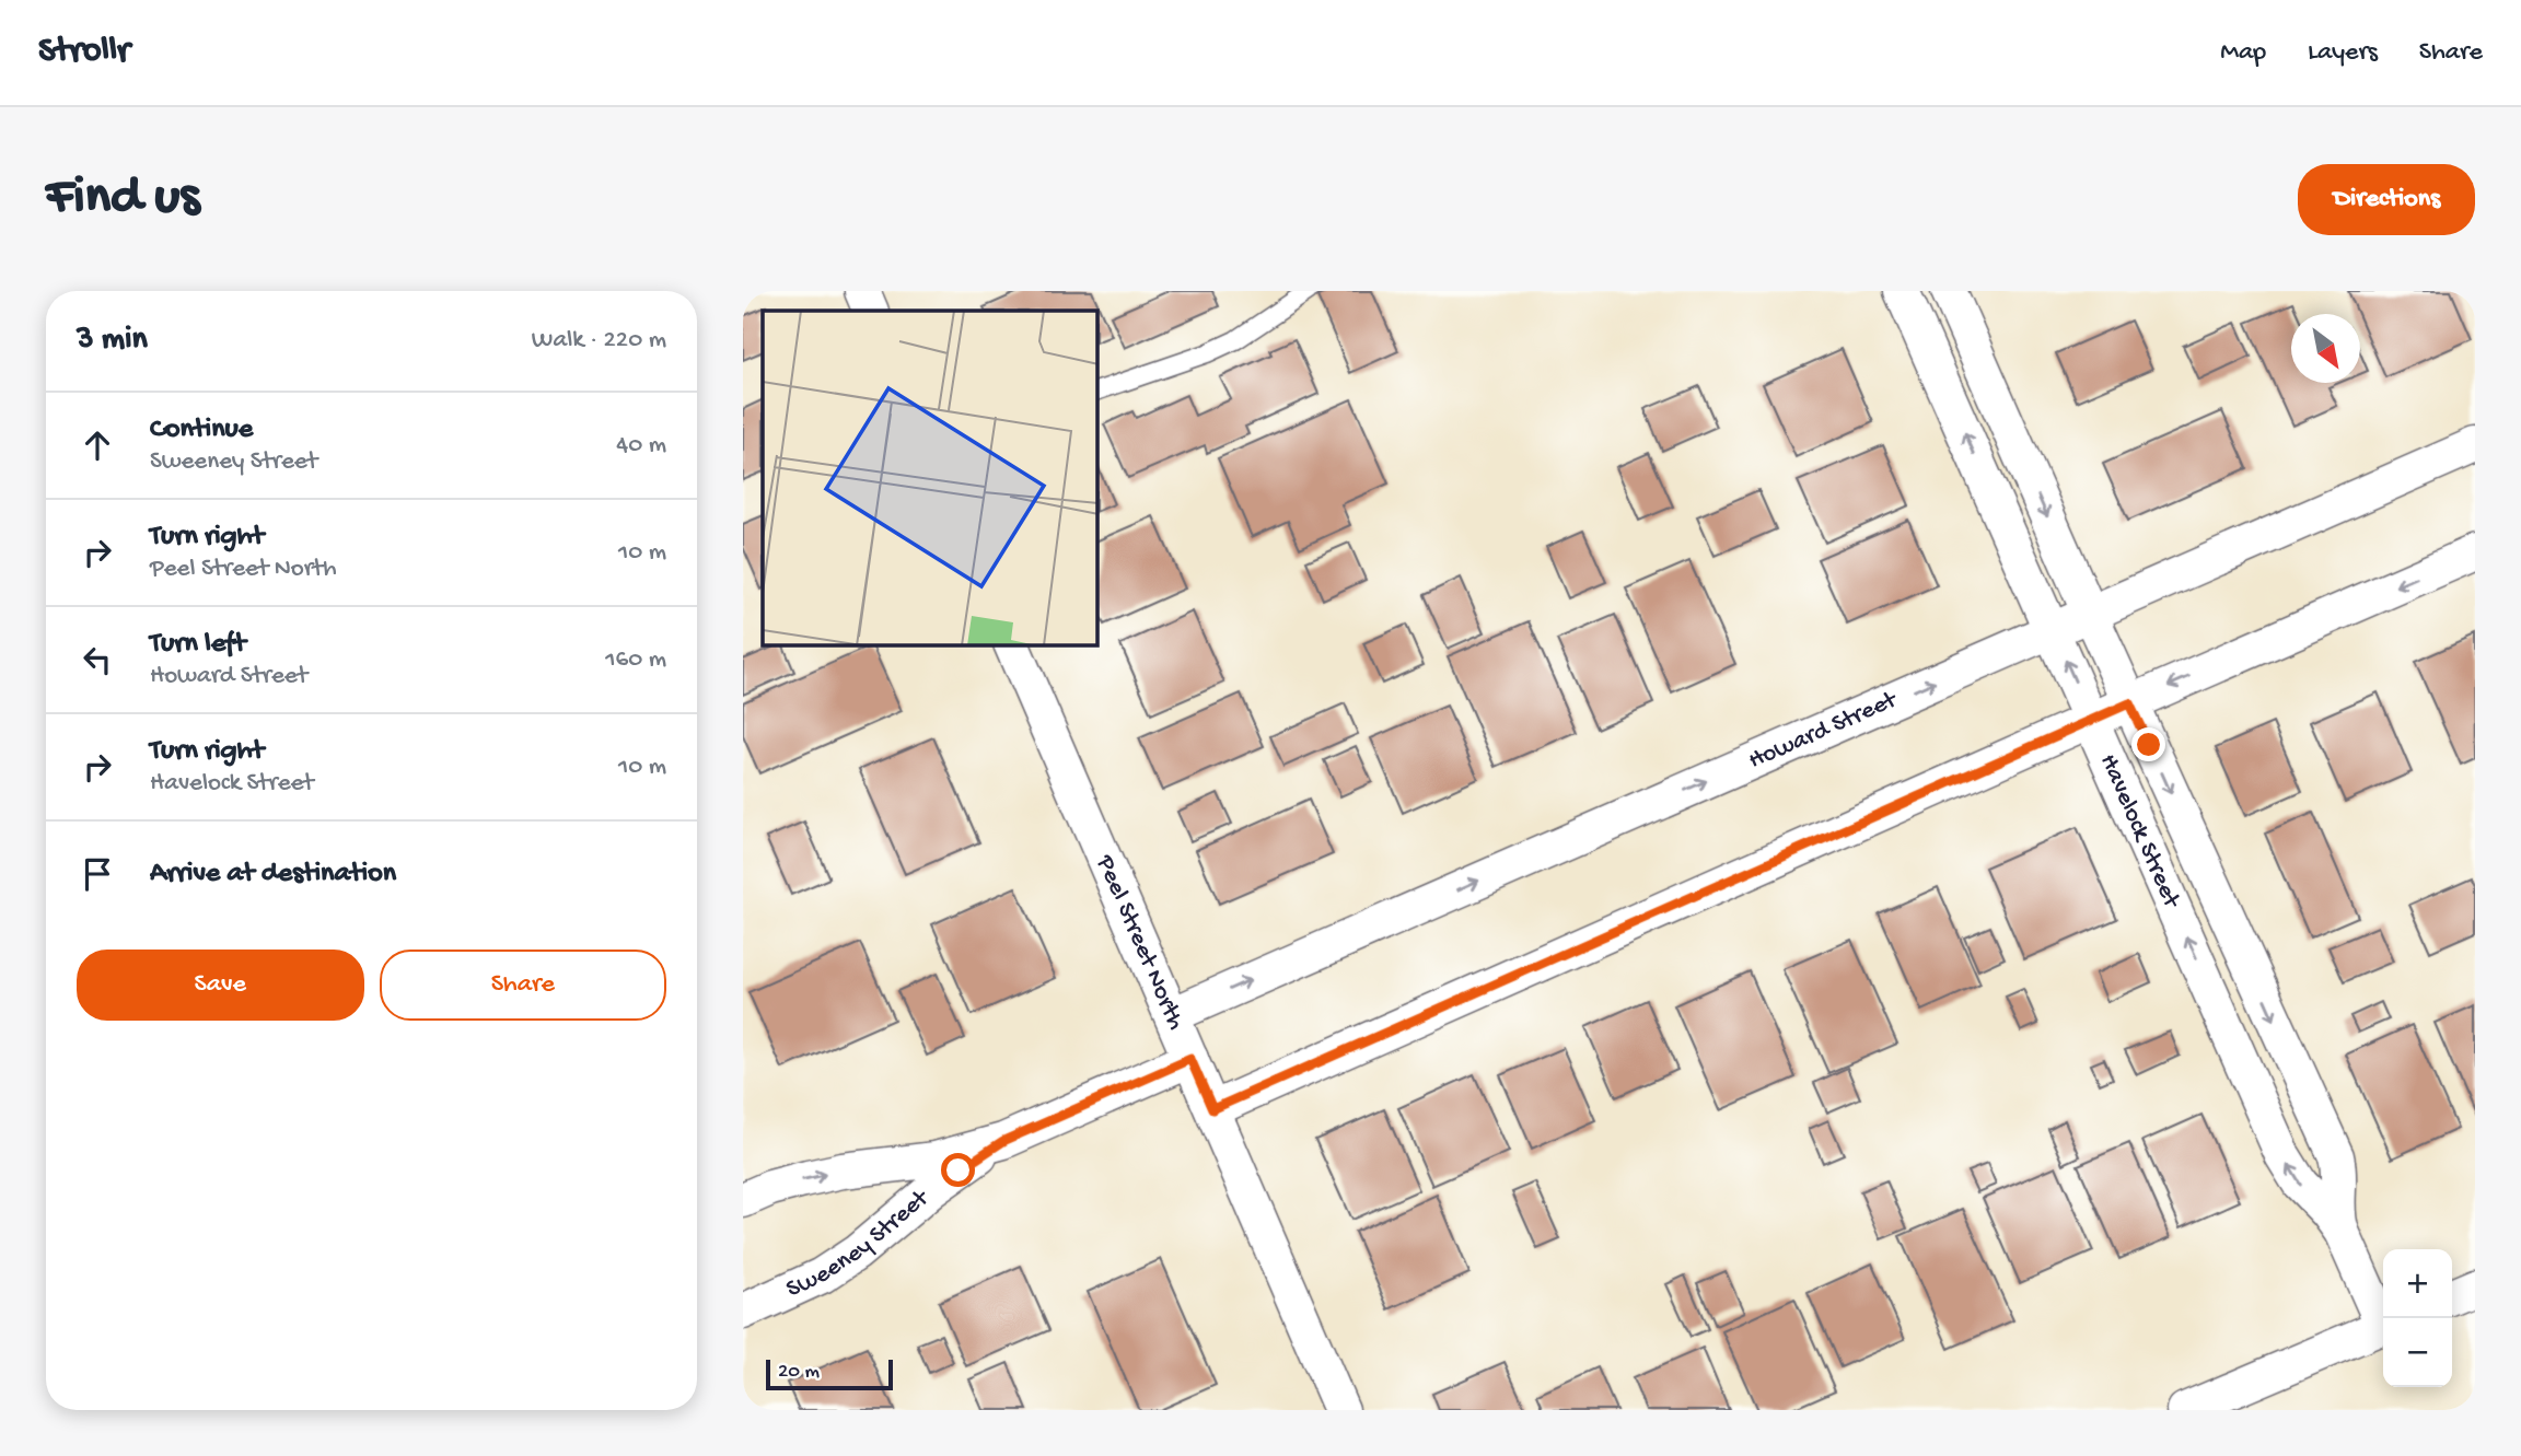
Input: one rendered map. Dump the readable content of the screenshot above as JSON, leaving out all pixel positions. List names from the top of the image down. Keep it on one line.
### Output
{"streets":{"street":["Howard Street","Havelock Street","Peel Street North","Sweeney Street"]},"crossings":[["Howard Street","Havelock Street"],["Howard Street","Peel Street North"],["Peel Street North","Sweeney Street"]],"scale_bar":"20 m","north":"bottom right","page":{"header":"Strollr","nav":["Map","Layers","Share"],"buttons":["Directions",["Save","Share"]],"title":"Find us","heading":["3 min","Walk · 220 m"],"list":[["Continue","Sweeney Street","40 m"],["Turn right","Peel Street North","10 m"],["Turn left","Howard Street","160 m"],["Turn right","Havelock Street","10 m"],"Arrive at destination"],"map_buttons":["+","−"],"scale":"20 m"}}
